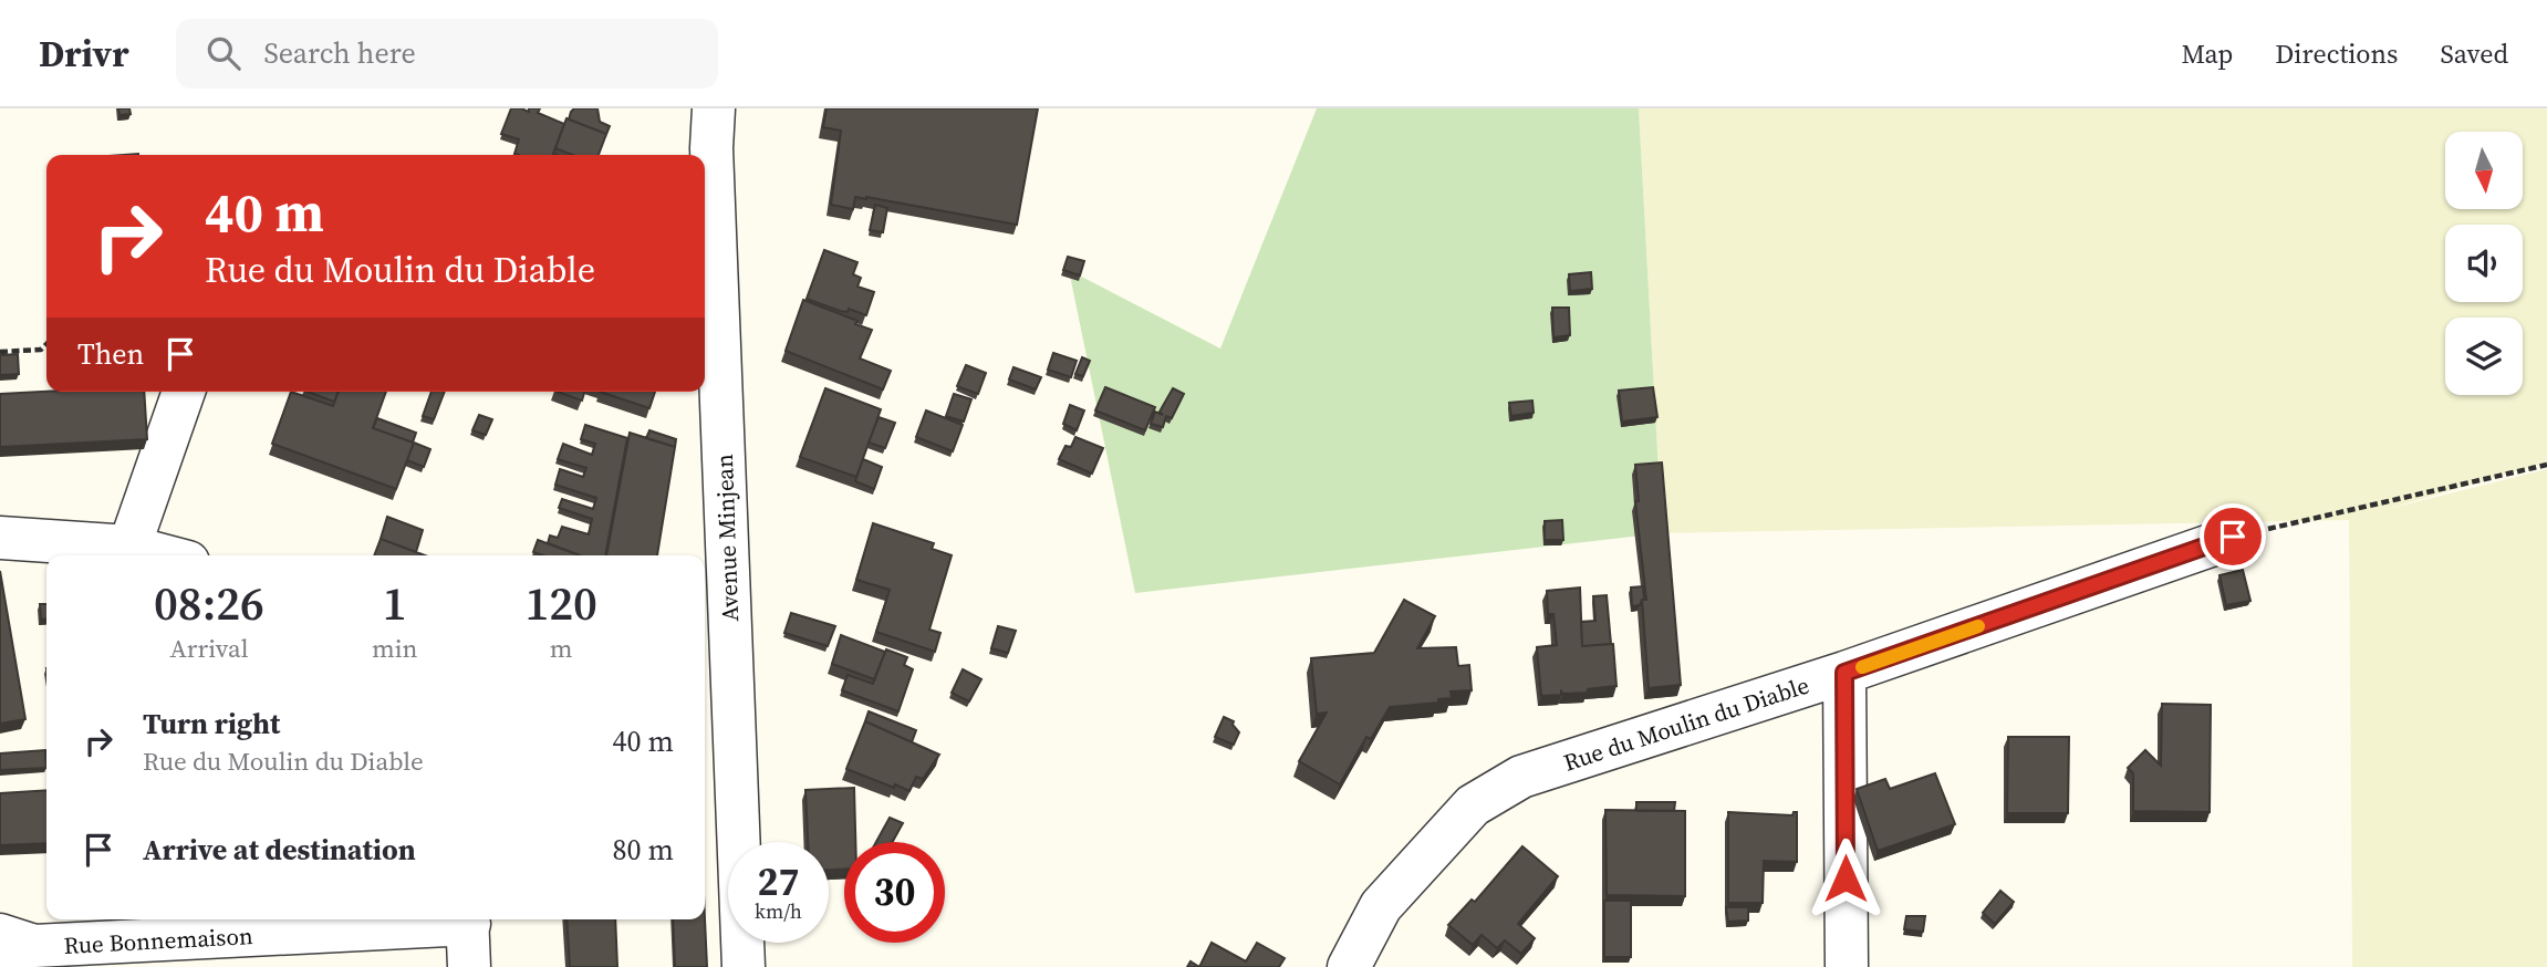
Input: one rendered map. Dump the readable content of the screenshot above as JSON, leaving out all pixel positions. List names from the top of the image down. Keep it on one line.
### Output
{"streets":{"street":["Avenue Minjean","Rue du Moulin du Diable","Rue Bonnemaison"]},"north":"bottom","page":{"header":"Drivr","search":"Search here","nav":["Map","Directions","Saved"],"turn":["40 m","Rue du Moulin du Diable"],"then":"Then","eta":["08:26","Arrival","1","min","120","m"],"list":[{"name":"Turn right","note":"Rue du Moulin du Diable","value":"40 m"},{"name":"Arrive at destination","value":"80 m"}],"speed":"27 km/h","limit":"30"}}
